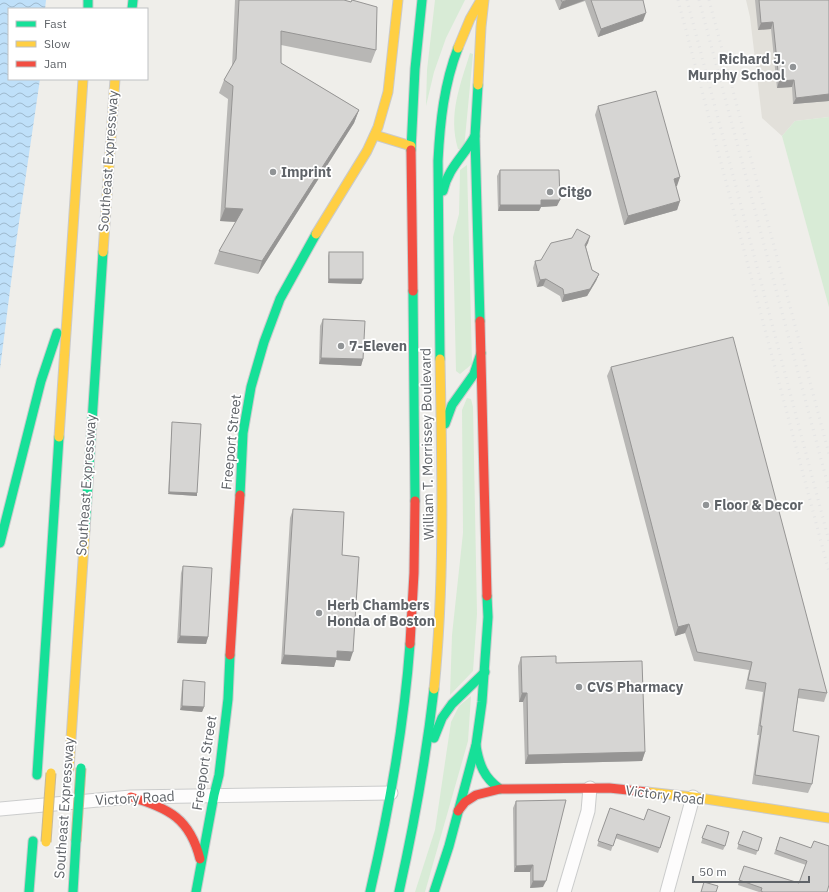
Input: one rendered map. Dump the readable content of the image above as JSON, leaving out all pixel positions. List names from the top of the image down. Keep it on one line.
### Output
{"streets":{"main road":["Southeast Expressway","Freeport Street","William T. Morrissey Boulevard","Victory Road"]},"crossings":[["Freeport Street","Victory Road"],["William T. Morrissey Boulevard","Victory Road"]],"places":["Richard J. Murphy School","Imprint","Citgo","7-Eleven","Floor & Decor","Herb Chambers Honda of Boston","CVS Pharmacy"],"legend":["Fast","Slow","Jam"],"scale_bar":"50 m"}
